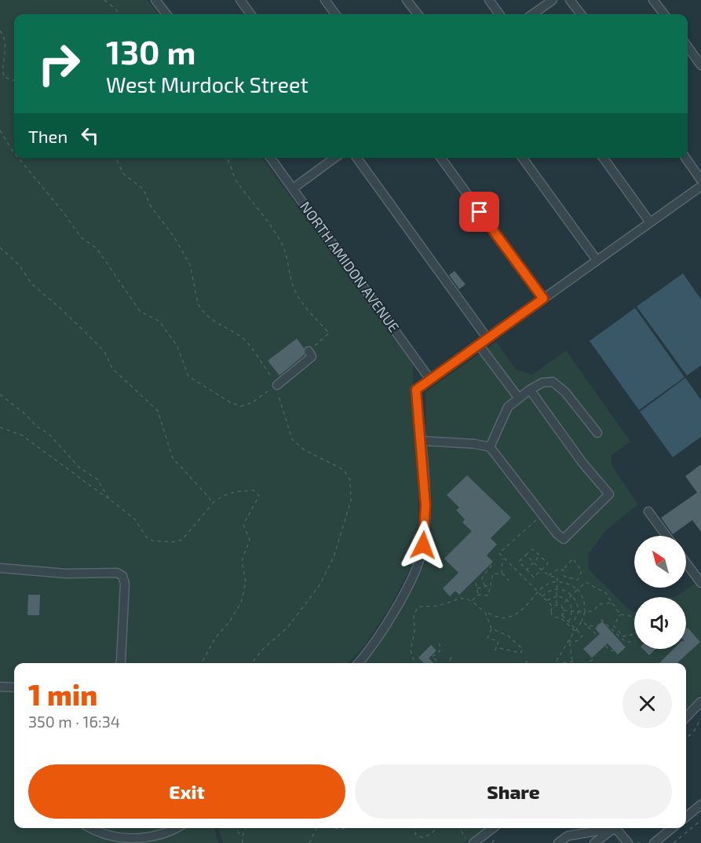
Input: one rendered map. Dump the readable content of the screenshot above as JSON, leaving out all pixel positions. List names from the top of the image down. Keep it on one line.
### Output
{"streets":{"street":["NORTH AMIDON AVENUE"]},"north":"top left","page":{"turn":["130 m","West Murdock Street"],"then":"Then","heading":["1 min","350 m · 16:34"],"buttons":["Exit","Share"]}}
